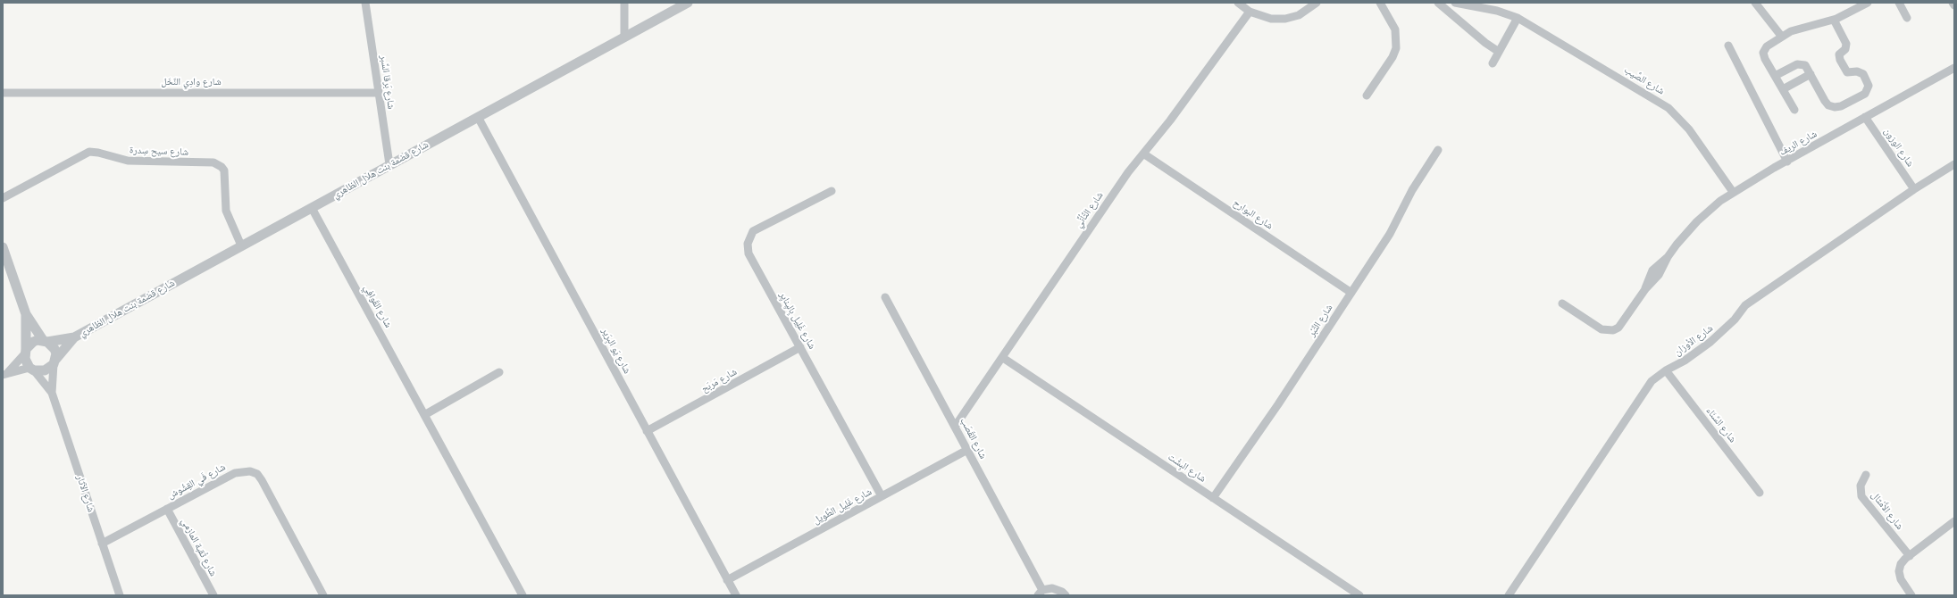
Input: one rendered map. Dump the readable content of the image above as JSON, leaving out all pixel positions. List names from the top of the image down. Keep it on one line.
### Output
{"streets":{"street":["شارع الصَّيب","شارع وادِي النَّخَل","شارع بَرقا السَّبر","شارع الريف","شارع الوزون","شارع سيح سِدرة","شارع قضمة بنت هلال الظاهري","شارع التَّأنِّي","شارع البوارح","شارع القَوافِي","شارع غَلِيل بِاليِنايِر","شارع التِّبْر","شارع الأوزان","شارع يَو البِرَير","شارع مَربَح","شارع السَّنَاء","شارع القَصَب","شارع البِشْت","شارع فَي القِشُوش","شارع الآثار","شارع غَلِيل الطَّويل","شارع الأَمْثال","شارع ثُقبة المازمي"]},"crossings":[["شارع الصَّيب","شارع الريف"],["شارع وادِي النَّخَل","شارع بَرقا السَّبر"],["شارع بَرقا السَّبر","شارع قضمة بنت هلال الظاهري"],["شارع الريف","شارع الوزون"],["شارع الوزون","شارع الأوزان"],["شارع سيح سِدرة","شارع قضمة بنت هلال الظاهري"],["شارع قضمة بنت هلال الظاهري","شارع القَوافِي"],["شارع قضمة بنت هلال الظاهري","شارع يَو البِرَير"],["شارع قضمة بنت هلال الظاهري","شارع الآثار"],["شارع التَّأنِّي","شارع البوارح"],["شارع التَّأنِّي","شارع القَصَب"],["شارع التَّأنِّي","شارع البِشْت"],["شارع البوارح","شارع التِّبْر"],["شارع غَلِيل بِاليِنايِر","شارع مَربَح"],["شارع غَلِيل بِاليِنايِر","شارع غَلِيل الطَّويل"],["شارع التِّبْر","شارع البِشْت"],["شارع الأوزان","شارع السَّنَاء"],["شارع يَو البِرَير","شارع مَربَح"],["شارع يَو البِرَير","شارع غَلِيل الطَّويل"],["شارع القَصَب","شارع غَلِيل الطَّويل"],["شارع فَي القِشُوش","شارع الآثار"],["شارع فَي القِشُوش","شارع ثُقبة المازمي"]]}
